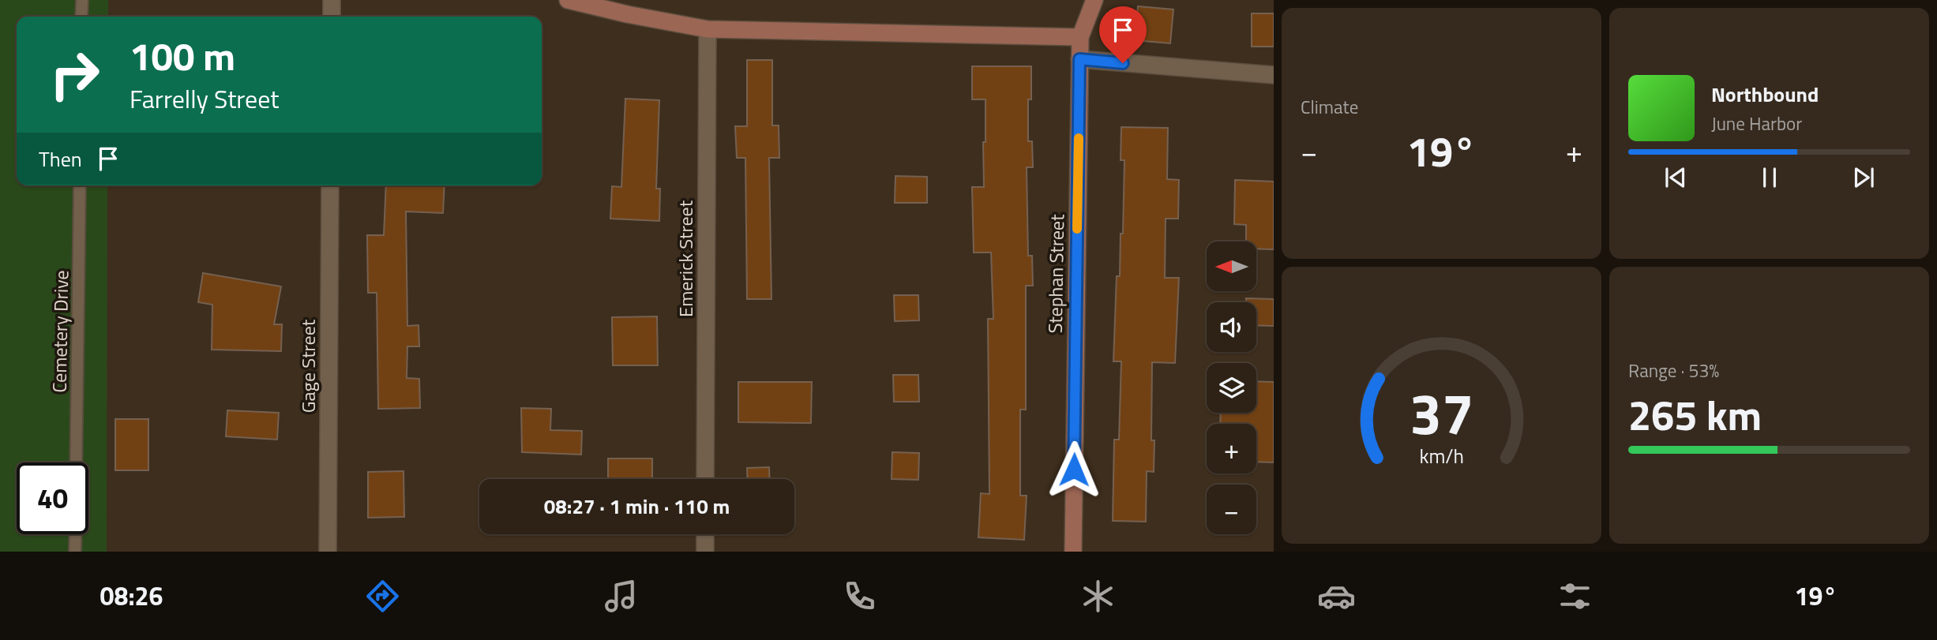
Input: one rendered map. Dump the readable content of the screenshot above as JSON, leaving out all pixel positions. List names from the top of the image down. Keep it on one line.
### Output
{"streets":{"street":["Emerick Street","Stephan Street","Gage Street"],"lane":["Cemetery Drive"]},"north":"left","page":{"tile":["Climate",["Range · 53%","265 km"]],"turn":["100 m","Farrelly Street"],"song":["Northbound","June Harbor"],"heat":["−","19°","+"],"then":"Then","map_buttons":["+","−"],"limit":"40","trip":"08:27 · 1 min · 110 m","tabs":["08:26","19°"],"gauge":["37","km/h"]}}
